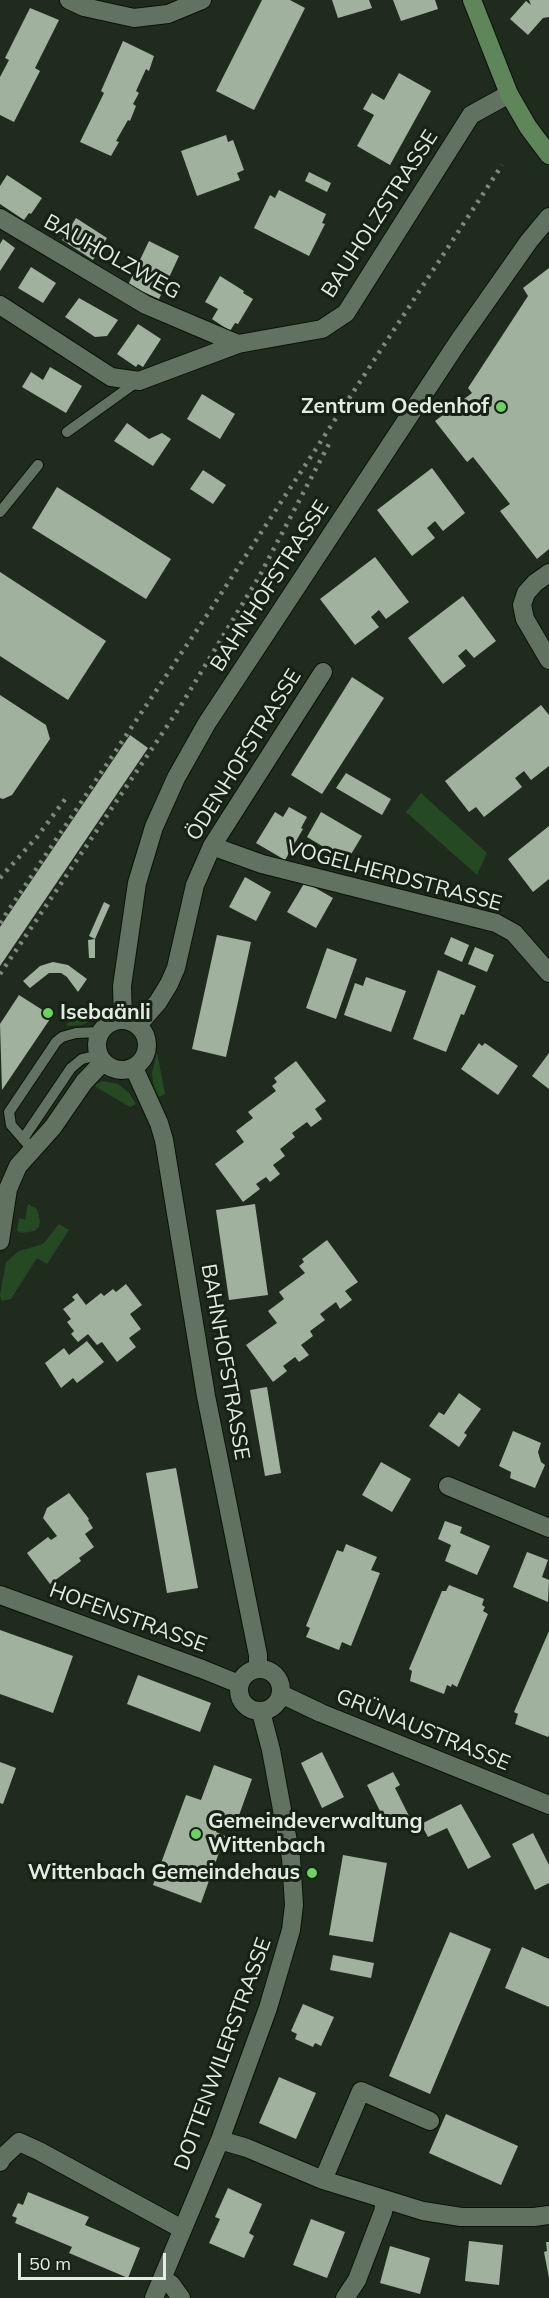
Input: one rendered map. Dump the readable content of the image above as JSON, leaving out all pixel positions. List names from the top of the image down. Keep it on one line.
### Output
{"streets":{"street":["BAUHOLZSTRASSE","BAUHOLZWEG","BAHNHOFSTRASSE","ÖDENHOFSTRASSE","VOGELHERDSTRASSE","HOFENSTRASSE","GRÜNAUSTRASSE","DOTTENWILERSTRASSE"]},"crossings":[["BAUHOLZSTRASSE","BAUHOLZWEG"],["BAHNHOFSTRASSE","ÖDENHOFSTRASSE"],["BAHNHOFSTRASSE","HOFENSTRASSE"],["BAHNHOFSTRASSE","GRÜNAUSTRASSE"],["BAHNHOFSTRASSE","DOTTENWILERSTRASSE"],["ÖDENHOFSTRASSE","VOGELHERDSTRASSE"],["HOFENSTRASSE","GRÜNAUSTRASSE"],["HOFENSTRASSE","DOTTENWILERSTRASSE"],["GRÜNAUSTRASSE","DOTTENWILERSTRASSE"]],"places":["Zentrum Oedenhof","Isebaänli","Gemeindeverwaltung Wittenbach","Wittenbach Gemeindehaus"],"scale_bar":"50 m"}
